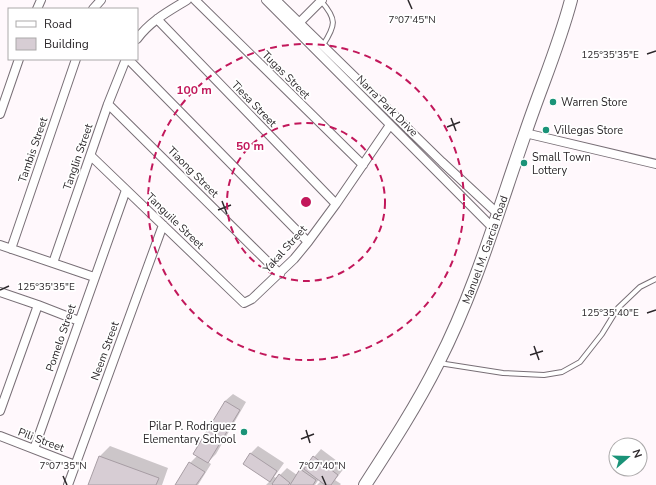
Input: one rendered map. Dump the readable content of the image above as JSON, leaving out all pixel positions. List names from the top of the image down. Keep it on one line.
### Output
{"streets":{"main road":["Manuel M. Garcia Road"],"street":["Tugas Street","Tiesa Street","Narra Park Drive","Tambis Street","Tanglin Street","Tiaong Street","Tanguile Street","Yakal Street","Pomelo Street","Neem Street","Pili Street"]},"crossings":[["Tugas Street","Yakal Street"],["Tiesa Street","Yakal Street"],["Narra Park Drive","Yakal Street"],["Narra Park Drive","Manuel M. Garcia Road"],["Tanglin Street","Tiaong Street"],["Tanglin Street","Tanguile Street"],["Tiaong Street","Yakal Street"],["Tanguile Street","Yakal Street"],["Tanguile Street","Pomelo Street"],["Tanguile Street","Neem Street"],["Pomelo Street","Pili Street"],["Neem Street","Pili Street"]],"places":["Warren Store","Villegas Store","Small Town Lottery","Pilar P. Rodriguez Elementary School"],"legend":["Road","Building"],"north":"right","coordinates":["7°07'45\"N","125°35'35\"E","125°35'40\"E","7°07'35\"N","7°07'40\"N"],"rings":["100 m","50 m"]}
